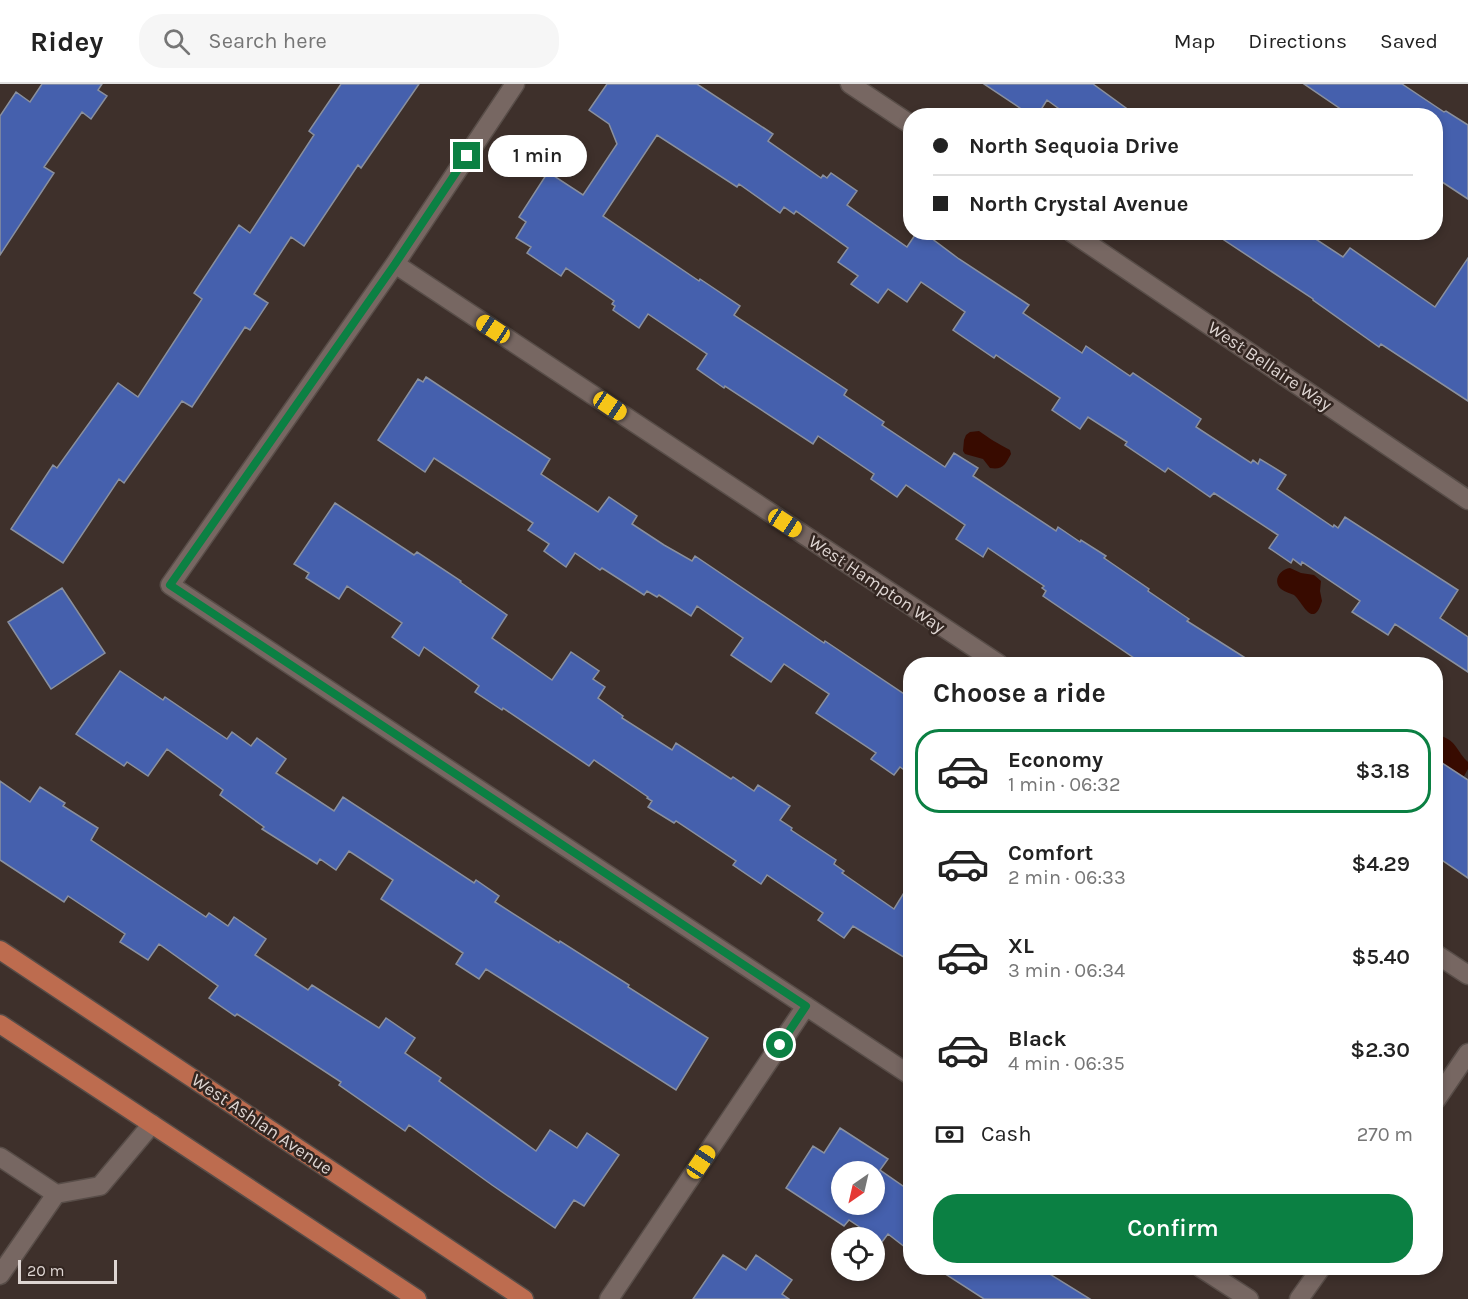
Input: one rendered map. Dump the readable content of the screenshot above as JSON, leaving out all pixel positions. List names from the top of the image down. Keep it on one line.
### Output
{"streets":{"main road":["West Ashlan Avenue"],"street":["West Bellaire Way","West Hampton Way"]},"scale_bar":"20 m","north":"bottom left","page":{"header":"Ridey","search":"Search here","nav":["Map","Directions","Saved"],"banner":["North Sequoia Drive","North Crystal Avenue"],"bubble":"1 min","heading":"Choose a ride","list":[{"name":"Economy","note":"1 min · 06:32","value":"$3.18"},{"name":"Comfort","note":"2 min · 06:33","value":"$4.29"},{"name":"XL","note":"3 min · 06:34","value":"$5.40"},{"name":"Black","note":"4 min · 06:35","value":"$2.30"}],"pay":["Cash","270 m"],"buttons":"Confirm","scale":"20 m"}}
